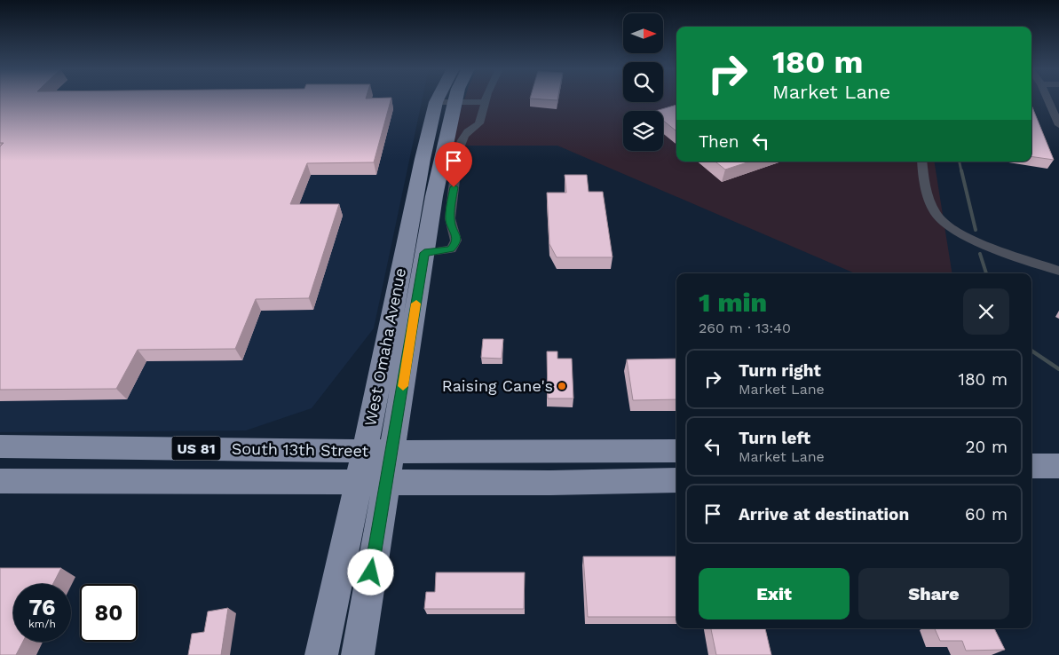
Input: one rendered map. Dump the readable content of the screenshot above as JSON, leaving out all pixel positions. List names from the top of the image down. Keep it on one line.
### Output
{"streets":{"highway":["West Omaha Avenue","US 81","South 13th Street"]},"crossings":[["West Omaha Avenue","South 13th Street"]],"places":["Raising Cane's"],"north":"right","page":{"turn":["180 m","Market Lane"],"then":"Then","heading":["1 min","260 m · 13:40"],"list":[{"name":"Turn right","note":"Market Lane","value":"180 m"},{"name":"Turn left","note":"Market Lane","value":"20 m"},{"name":"Arrive at destination","value":"60 m"}],"buttons":["Exit","Share"],"speed":"76 km/h","limit":"80"}}
